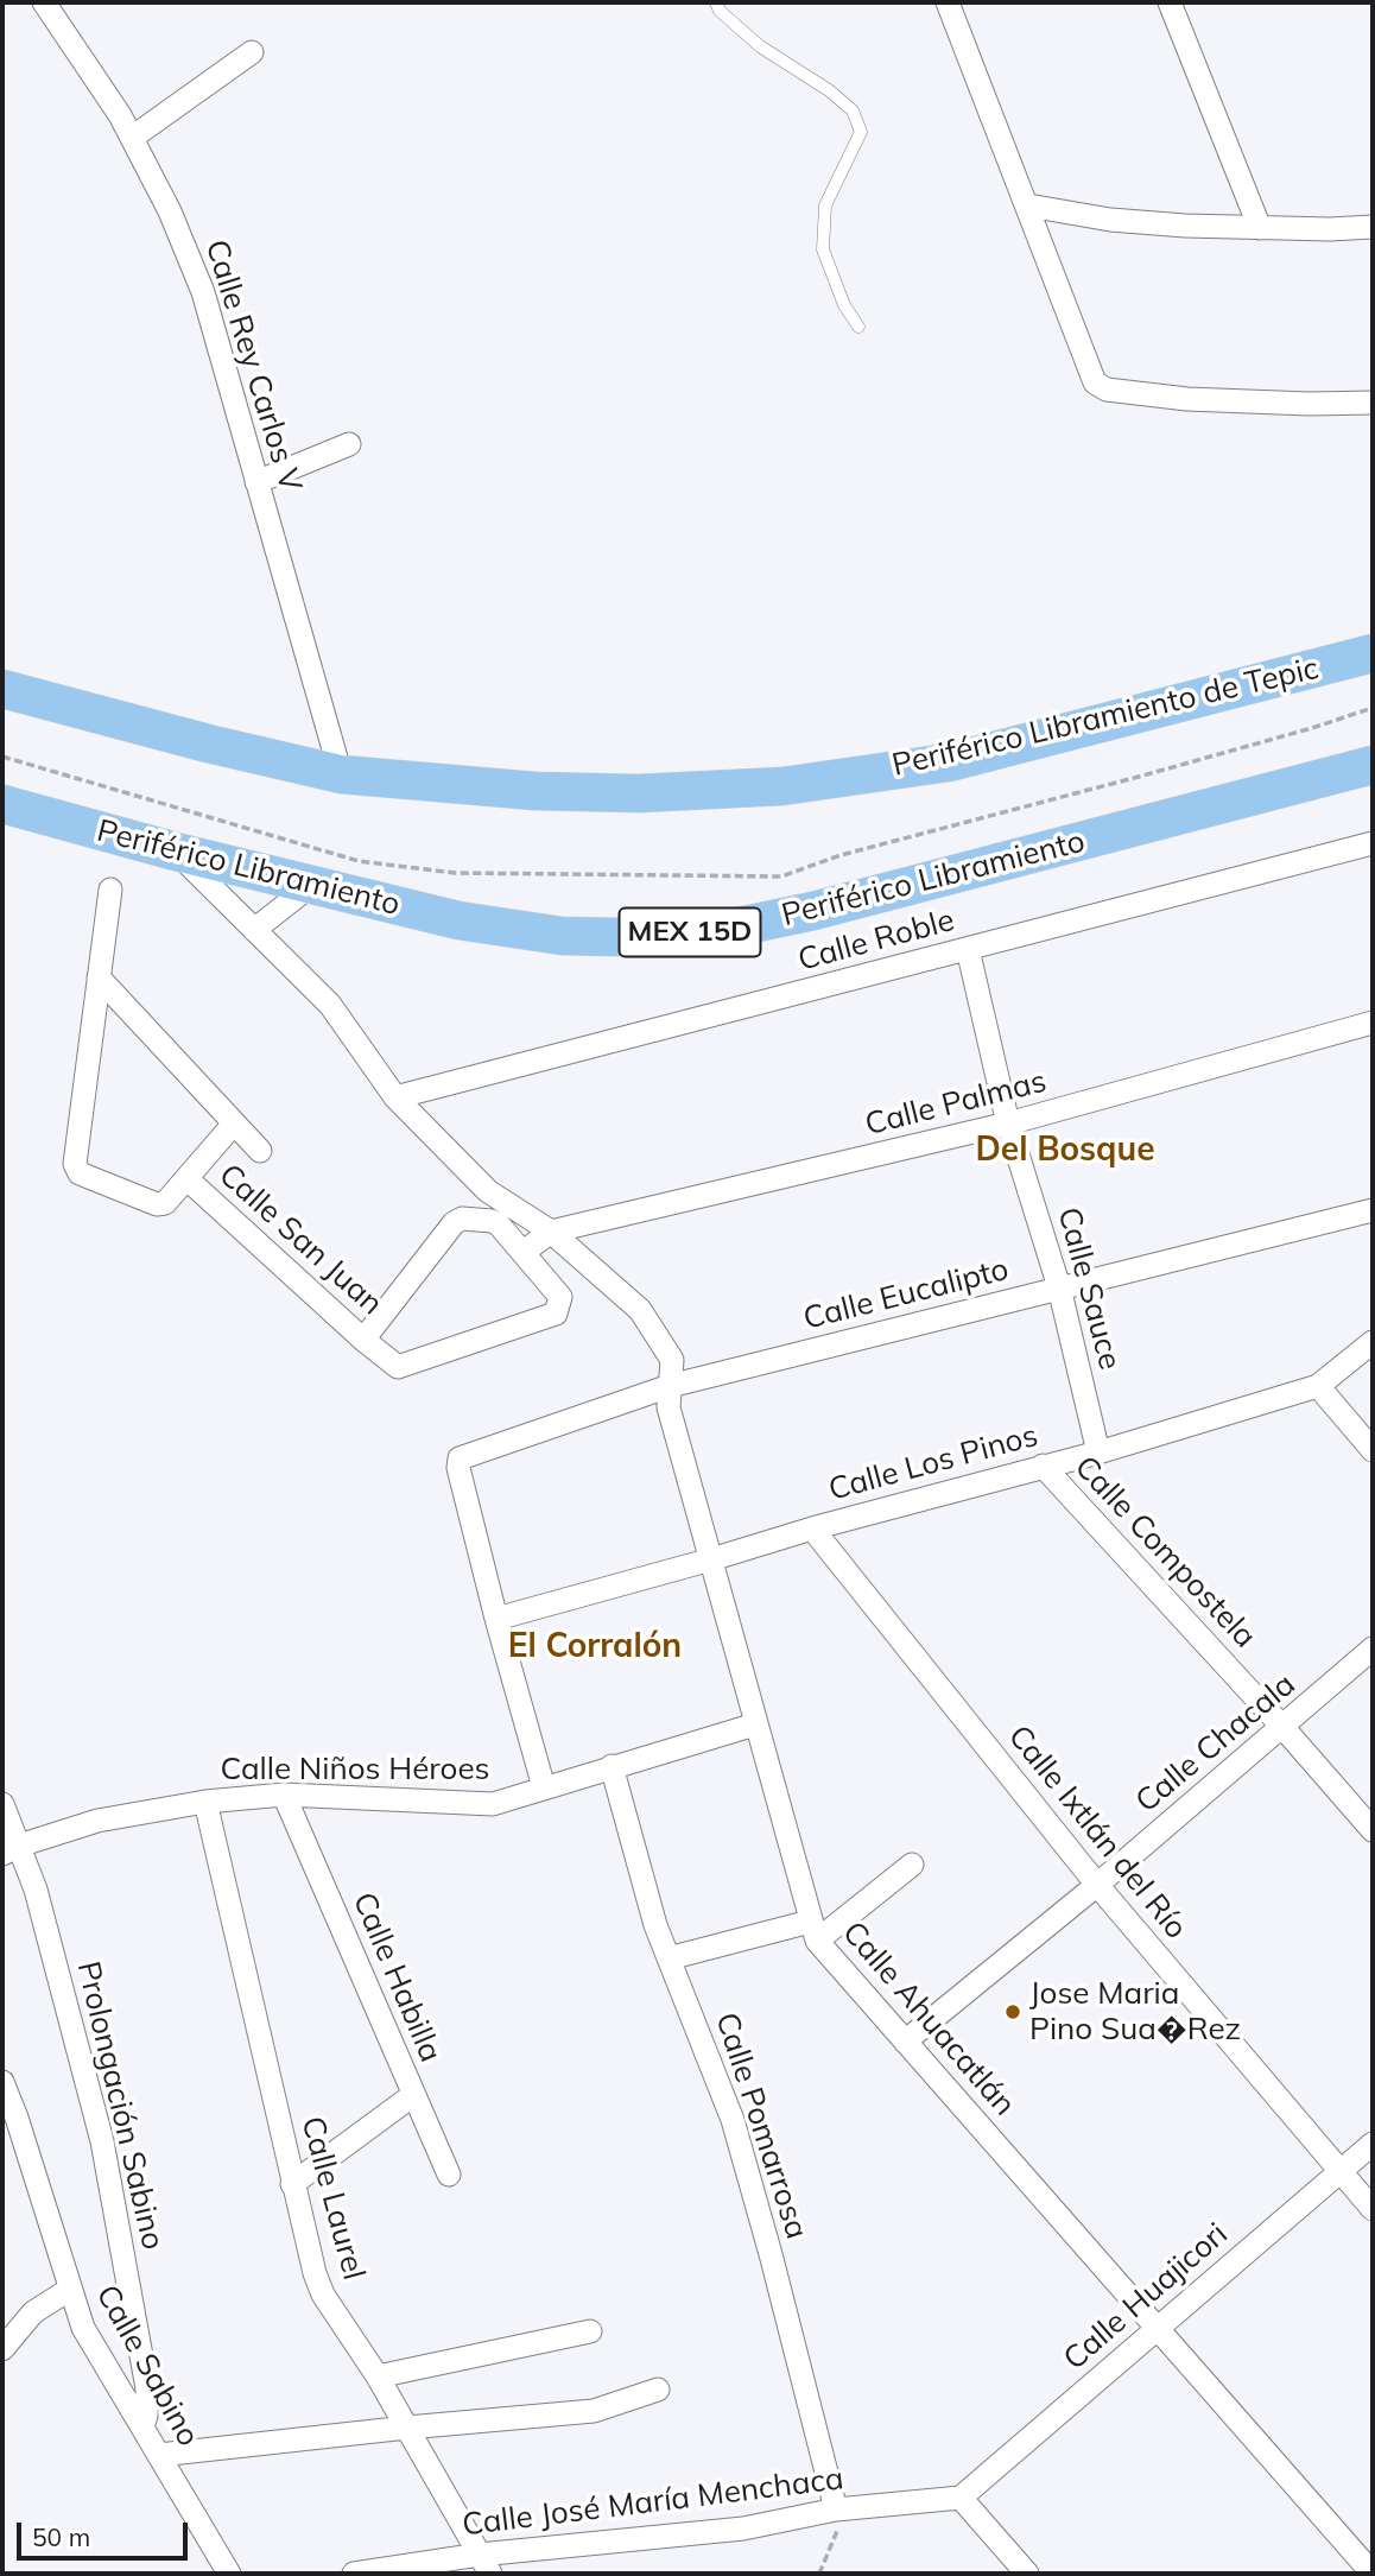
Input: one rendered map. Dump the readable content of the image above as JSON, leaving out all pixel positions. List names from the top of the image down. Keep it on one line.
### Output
{"streets":{"highway":["Periférico Libramiento de Tepic","Periférico Libramiento","MEX 15D"],"street":["Calle Rey Carlos V","Calle Roble","Calle Palmas","Calle San Juan","Calle Sauce","Calle Eucalipto","Calle Los Pinos","Calle Compostela","Calle Chacala","Calle Niños Héroes","Calle Ixtlán del Río","Calle Habilla","Calle Ahuacatlán","Prolongación Sabino","Calle Pomarrosa","Calle Laurel","Calle Huajicori","Calle Sabino","Calle José María Menchaca"]},"crossings":[["Calle Rey Carlos V","Periférico Libramiento de Tepic"],["Periférico Libramiento","Calle Ahuacatlán"],["Calle Roble","Calle Sauce"],["Calle Roble","Calle Ahuacatlán"],["Calle Palmas","Calle Sauce"],["Calle Palmas","Calle Ahuacatlán"],["Calle Sauce","Calle Eucalipto"],["Calle Sauce","Calle Los Pinos"],["Calle Eucalipto","Calle Los Pinos"],["Calle Eucalipto","Calle Ahuacatlán"],["Calle Los Pinos","Calle Compostela"],["Calle Los Pinos","Calle Ixtlán del Río"],["Calle Los Pinos","Calle Ahuacatlán"],["Calle Compostela","Calle Chacala"],["Calle Chacala","Calle Ixtlán del Río"],["Calle Chacala","Calle Ahuacatlán"],["Calle Niños Héroes","Calle Habilla"],["Calle Niños Héroes","Calle Ahuacatlán"],["Calle Niños Héroes","Prolongación Sabino"],["Calle Niños Héroes","Calle Pomarrosa"],["Calle Niños Héroes","Calle Laurel"],["Calle Ixtlán del Río","Calle Huajicori"],["Calle Habilla","Calle Laurel"],["Calle Ahuacatlán","Calle Huajicori"],["Prolongación Sabino","Calle Sabino"],["Calle Pomarrosa","Calle José María Menchaca"],["Calle Laurel","Calle José María Menchaca"],["Calle Huajicori","Calle José María Menchaca"]],"districts":["Del Bosque","El Corralón"],"places":["Jose Maria Pino Sua�Rez"],"scale_bar":"50 m"}
